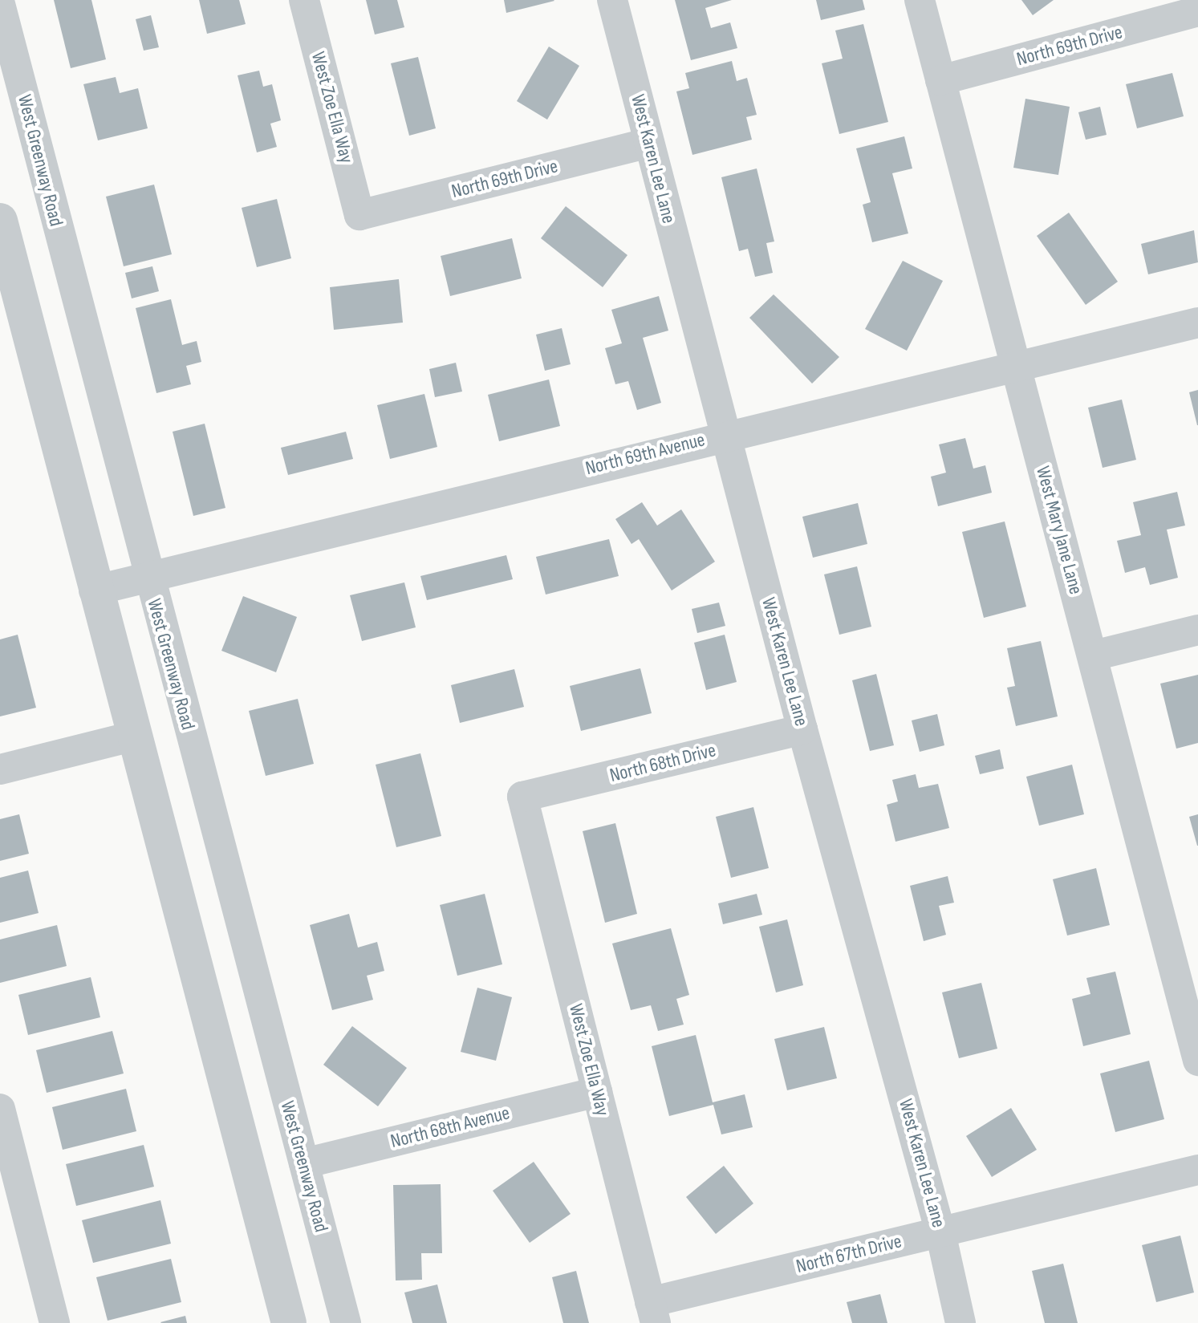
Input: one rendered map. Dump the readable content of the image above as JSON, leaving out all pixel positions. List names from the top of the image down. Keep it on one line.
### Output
{"streets":{"street":["North 69th Drive","West Zoe Ella Way","West Karen Lee Lane","West Greenway Road","North 69th Avenue","West Mary Jane Lane","North 68th Drive","North 68th Avenue","North 67th Drive"]},"crossings":[["North 69th Drive","West Zoe Ella Way"],["North 69th Drive","West Karen Lee Lane"],["North 69th Drive","West Mary Jane Lane"],["West Zoe Ella Way","North 68th Drive"],["West Zoe Ella Way","North 68th Avenue"],["West Zoe Ella Way","North 67th Drive"],["West Karen Lee Lane","North 69th Avenue"],["West Karen Lee Lane","North 68th Drive"],["West Karen Lee Lane","North 67th Drive"],["West Greenway Road","North 69th Avenue"],["West Greenway Road","North 68th Avenue"],["North 69th Avenue","West Mary Jane Lane"]]}
